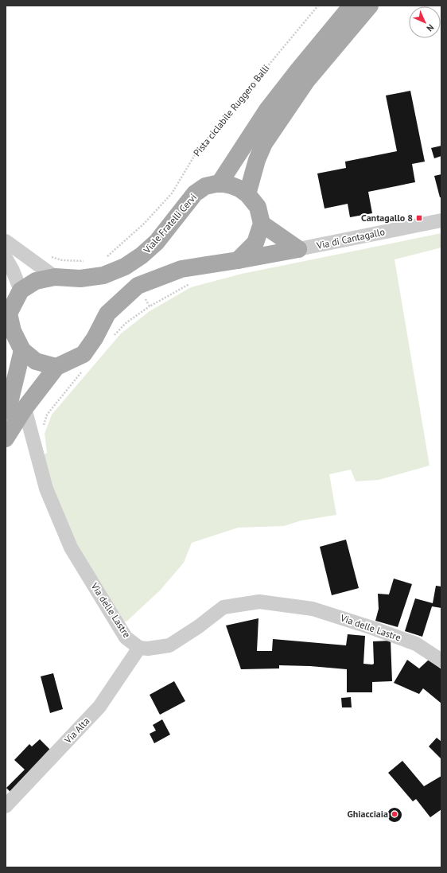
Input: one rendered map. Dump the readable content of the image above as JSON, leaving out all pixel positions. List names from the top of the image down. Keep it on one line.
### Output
{"streets":{"main road":["Viale Fratelli Cervi"],"street":["Via di Cantagallo","Via delle Lastre","Via Alta"],"path":["Pista ciclabile Ruggero Balli"]},"crossings":[["Via delle Lastre","Via Alta"]],"places":{"transit":["Cantagallo 8"],"other":["Ghiacciaia"]},"north":"bottom right"}
